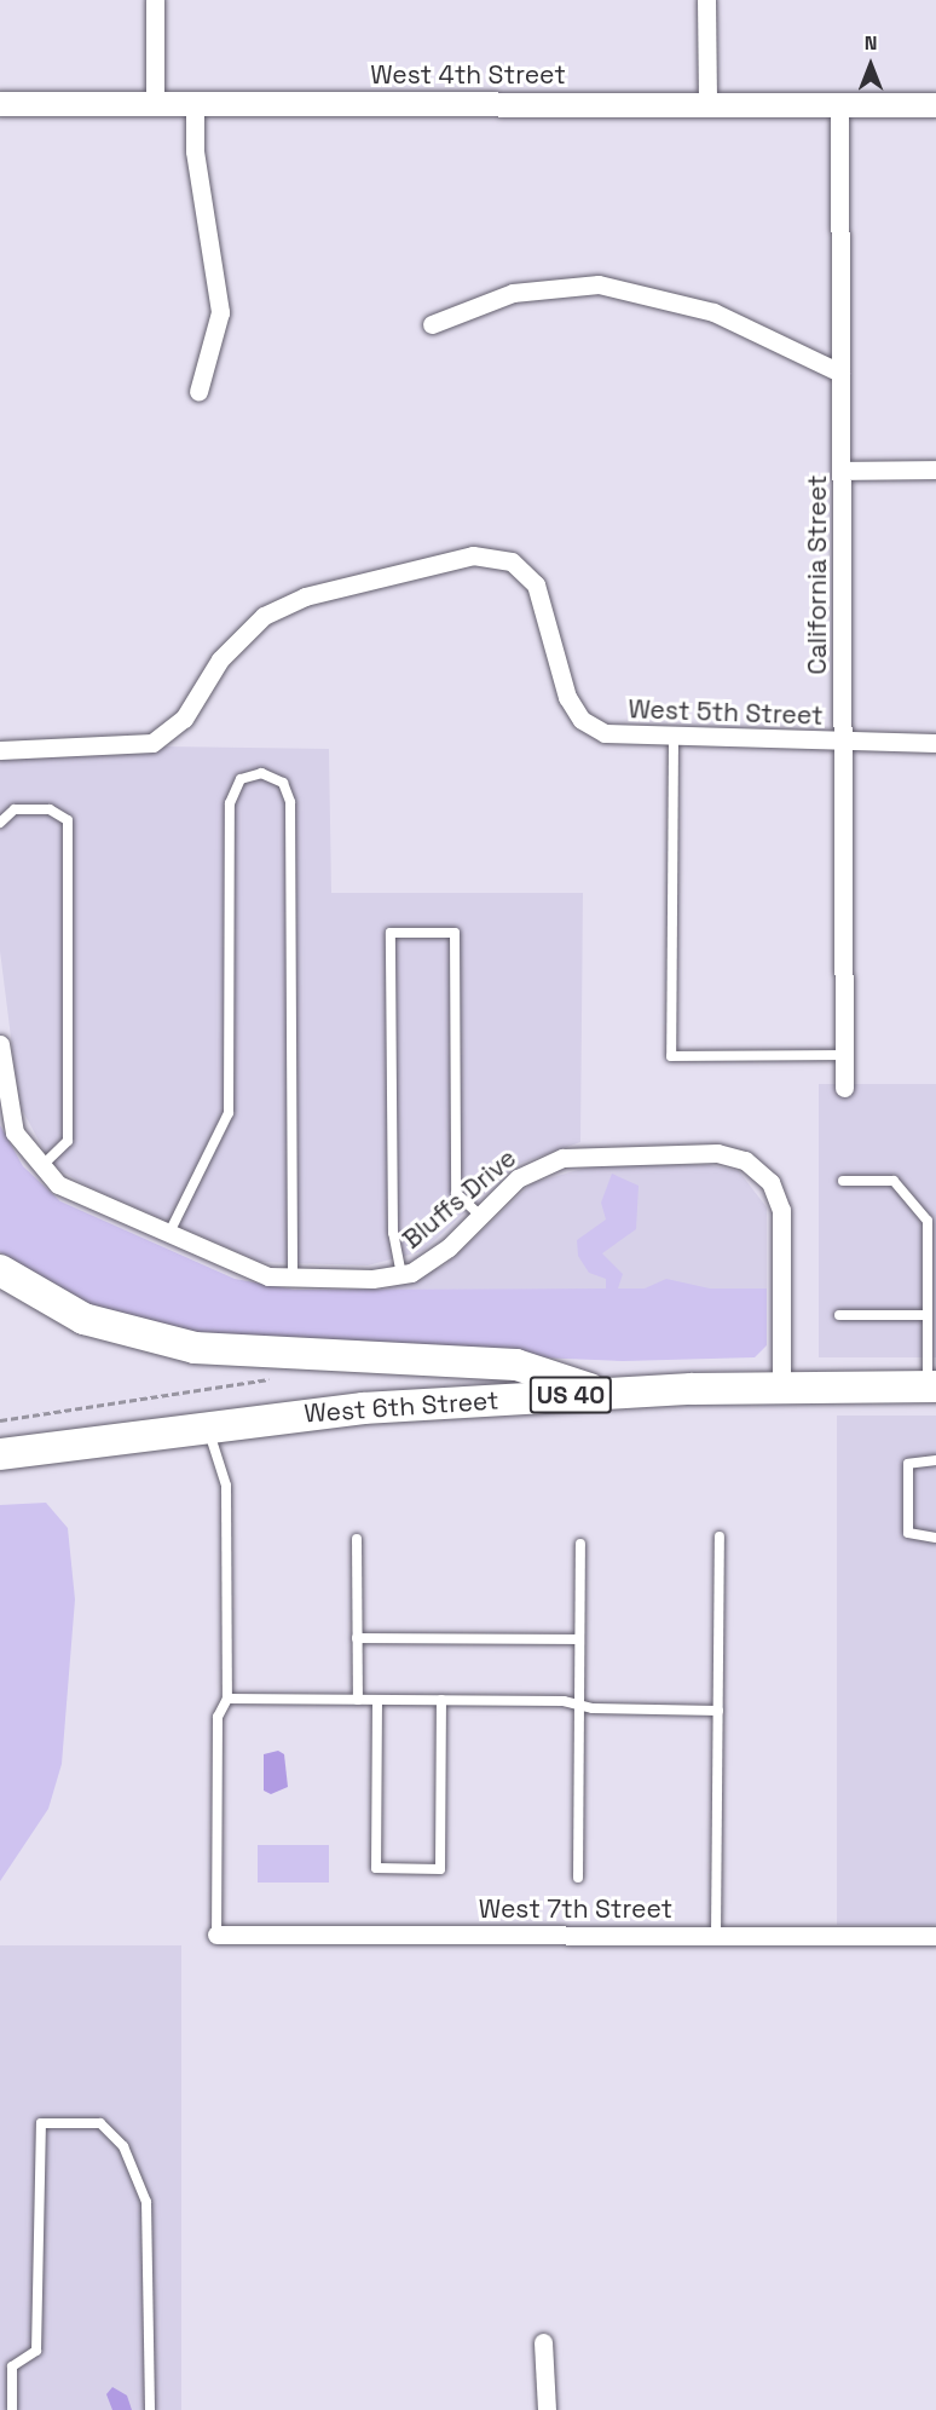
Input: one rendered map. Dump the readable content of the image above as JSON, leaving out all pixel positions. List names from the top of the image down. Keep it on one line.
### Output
{"streets":{"highway":["US 40","West 6th Street"],"street":["West 4th Street","California Street","West 5th Street","Bluffs Drive","West 7th Street"]},"crossings":[["West 4th Street","California Street"],["California Street","West 5th Street"],["Bluffs Drive","West 6th Street"]],"north":"top"}
